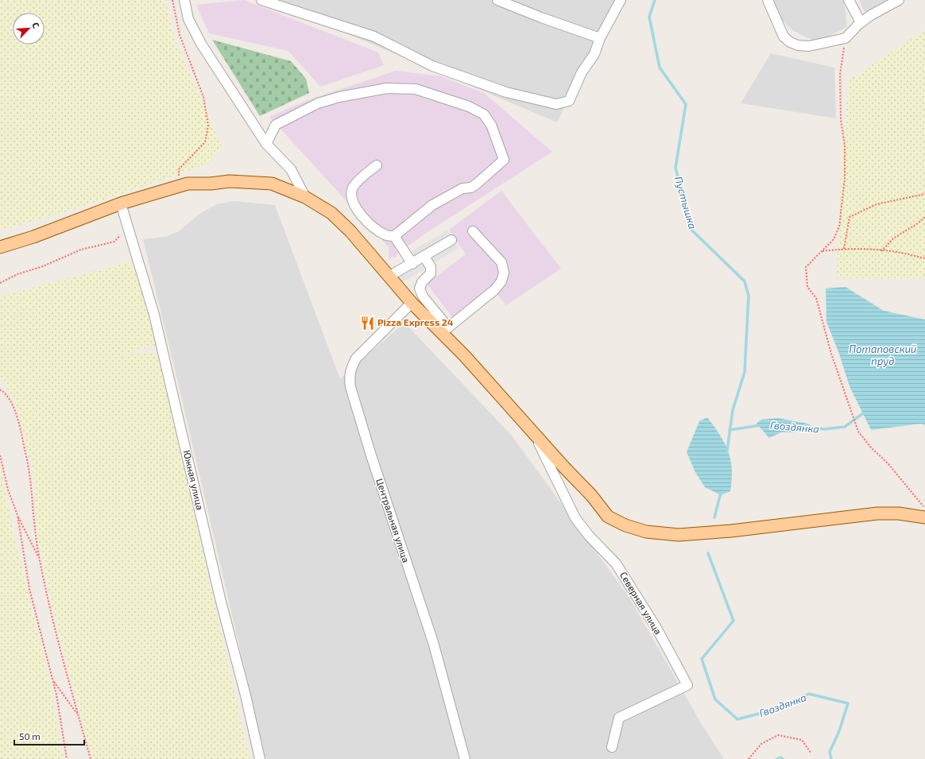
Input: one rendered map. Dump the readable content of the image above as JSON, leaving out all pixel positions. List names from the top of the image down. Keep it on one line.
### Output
{"streets":{"street":["Южная улица","Центральная улица","Северная улица"]},"water":["Пустышка","Потаповский пруд","Гвоздянка"],"places":{"restaurant":["Pizza Express 24"]},"scale_bar":"50 m","north":"top right"}
